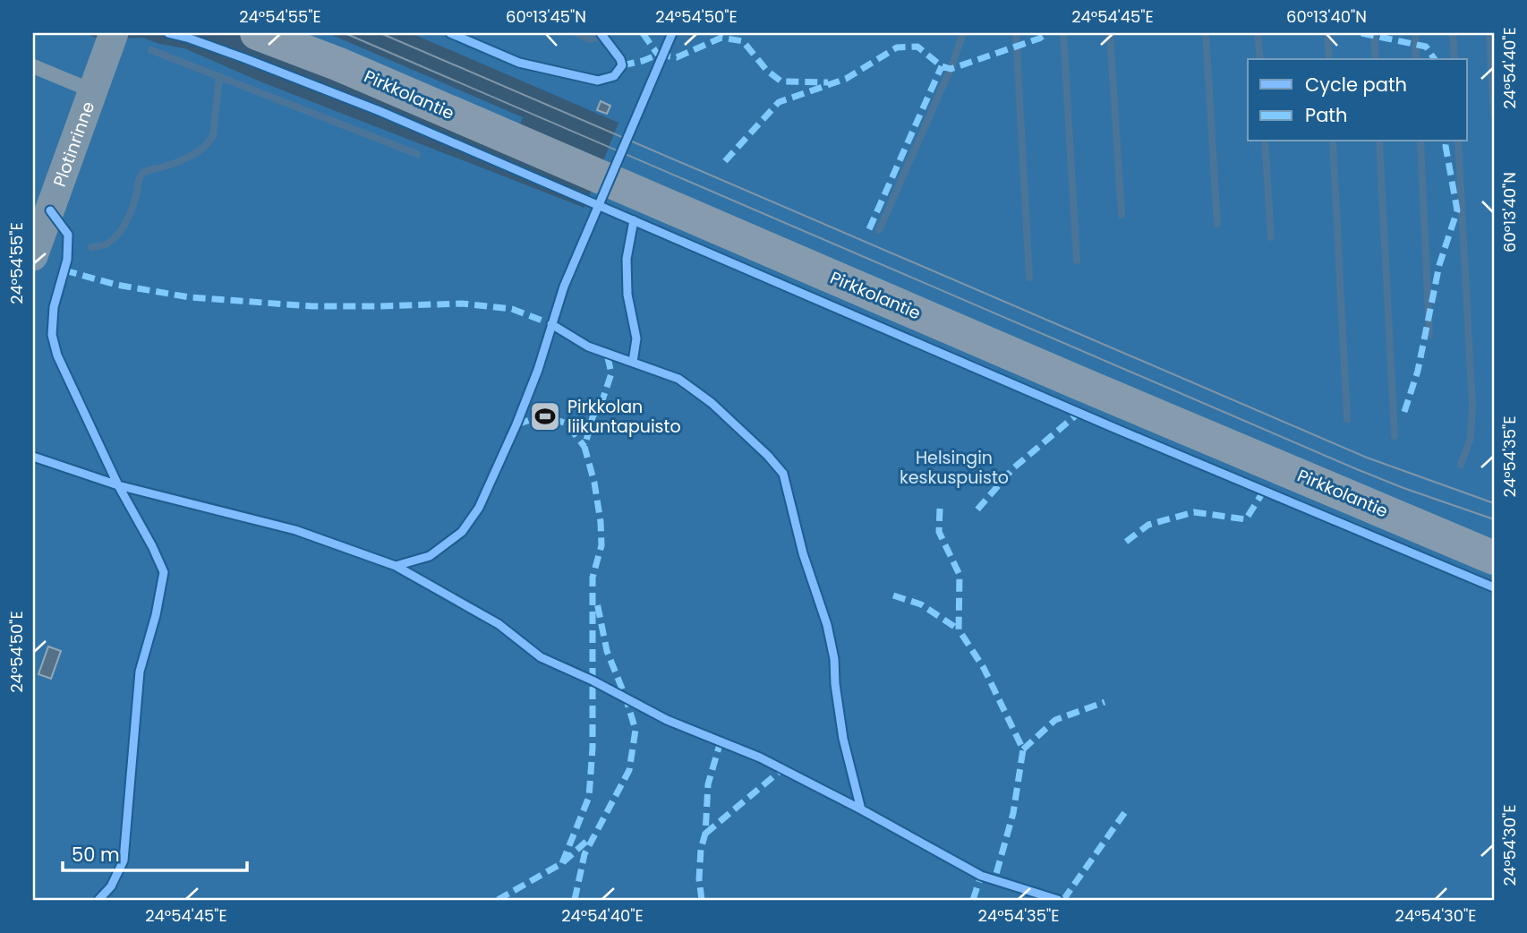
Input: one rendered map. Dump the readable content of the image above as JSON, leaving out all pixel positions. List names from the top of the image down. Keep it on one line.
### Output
{"streets":{"main road":["Pirkkolantie"],"street":["Plotinrinne"]},"parks":["Helsingin keskuspuisto"],"places":{"sports":["Pirkkolan liikuntapuisto"]},"legend":["Cycle path","Path"],"scale_bar":"50 m","coordinates":["24°54'55\"E","60°13'45\"N","24°54'50\"E","24°54'45\"E","60°13'40\"N","24°54'40\"E","24°54'35\"E","24°54'30\"E"]}
